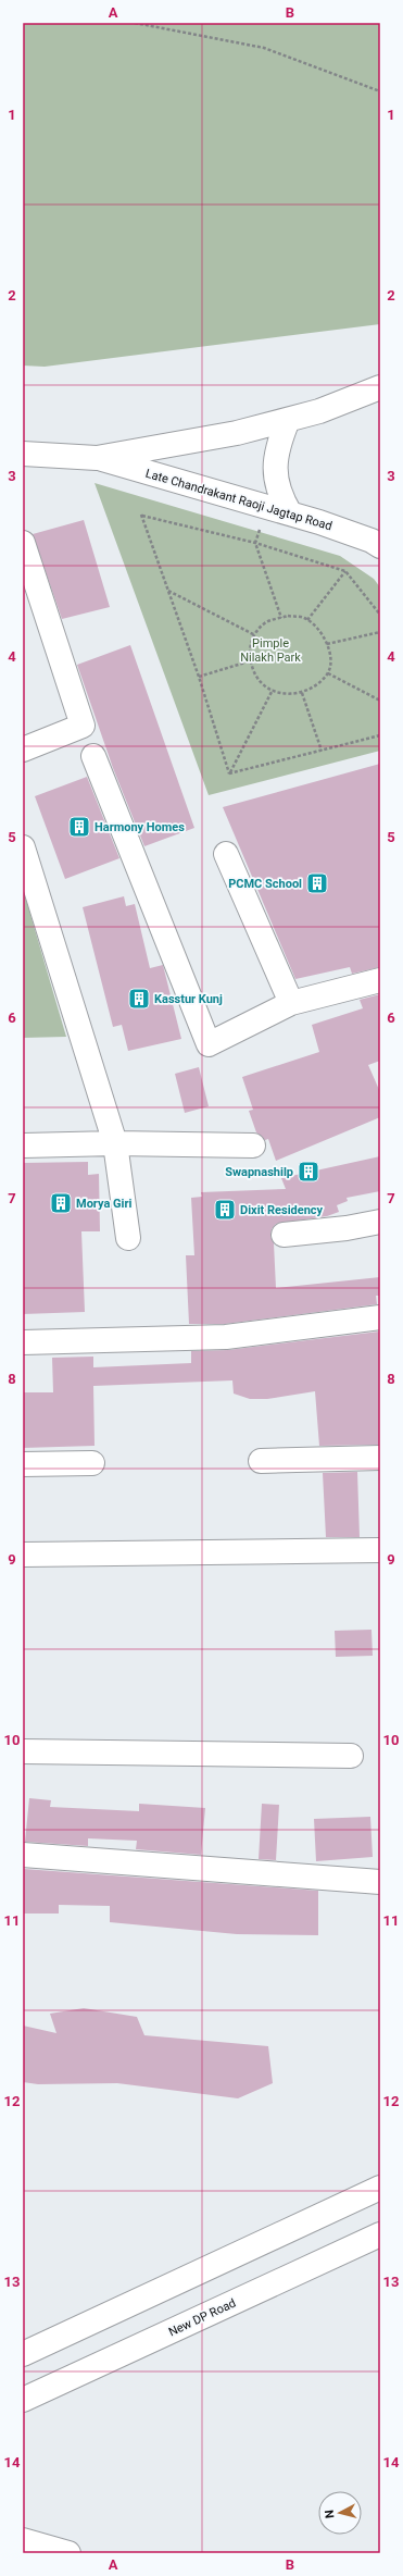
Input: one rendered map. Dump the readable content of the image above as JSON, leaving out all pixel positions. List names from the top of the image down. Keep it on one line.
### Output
{"streets":{"street":["Late Chandrakant Raoji Jagtap Road","New DP Road"]},"parks":["Pimple Nilakh Park"],"places":{"building":["Harmony Homes","PCMC School","Kasstur Kunj","Swapnashilp","Morya Giri","Dixit Residency"]},"north":"left","grid":{"columns":["A","B"],"rows":["1","2","3","4","5","6","7","8","9","10","11","12","13","14"]}}
